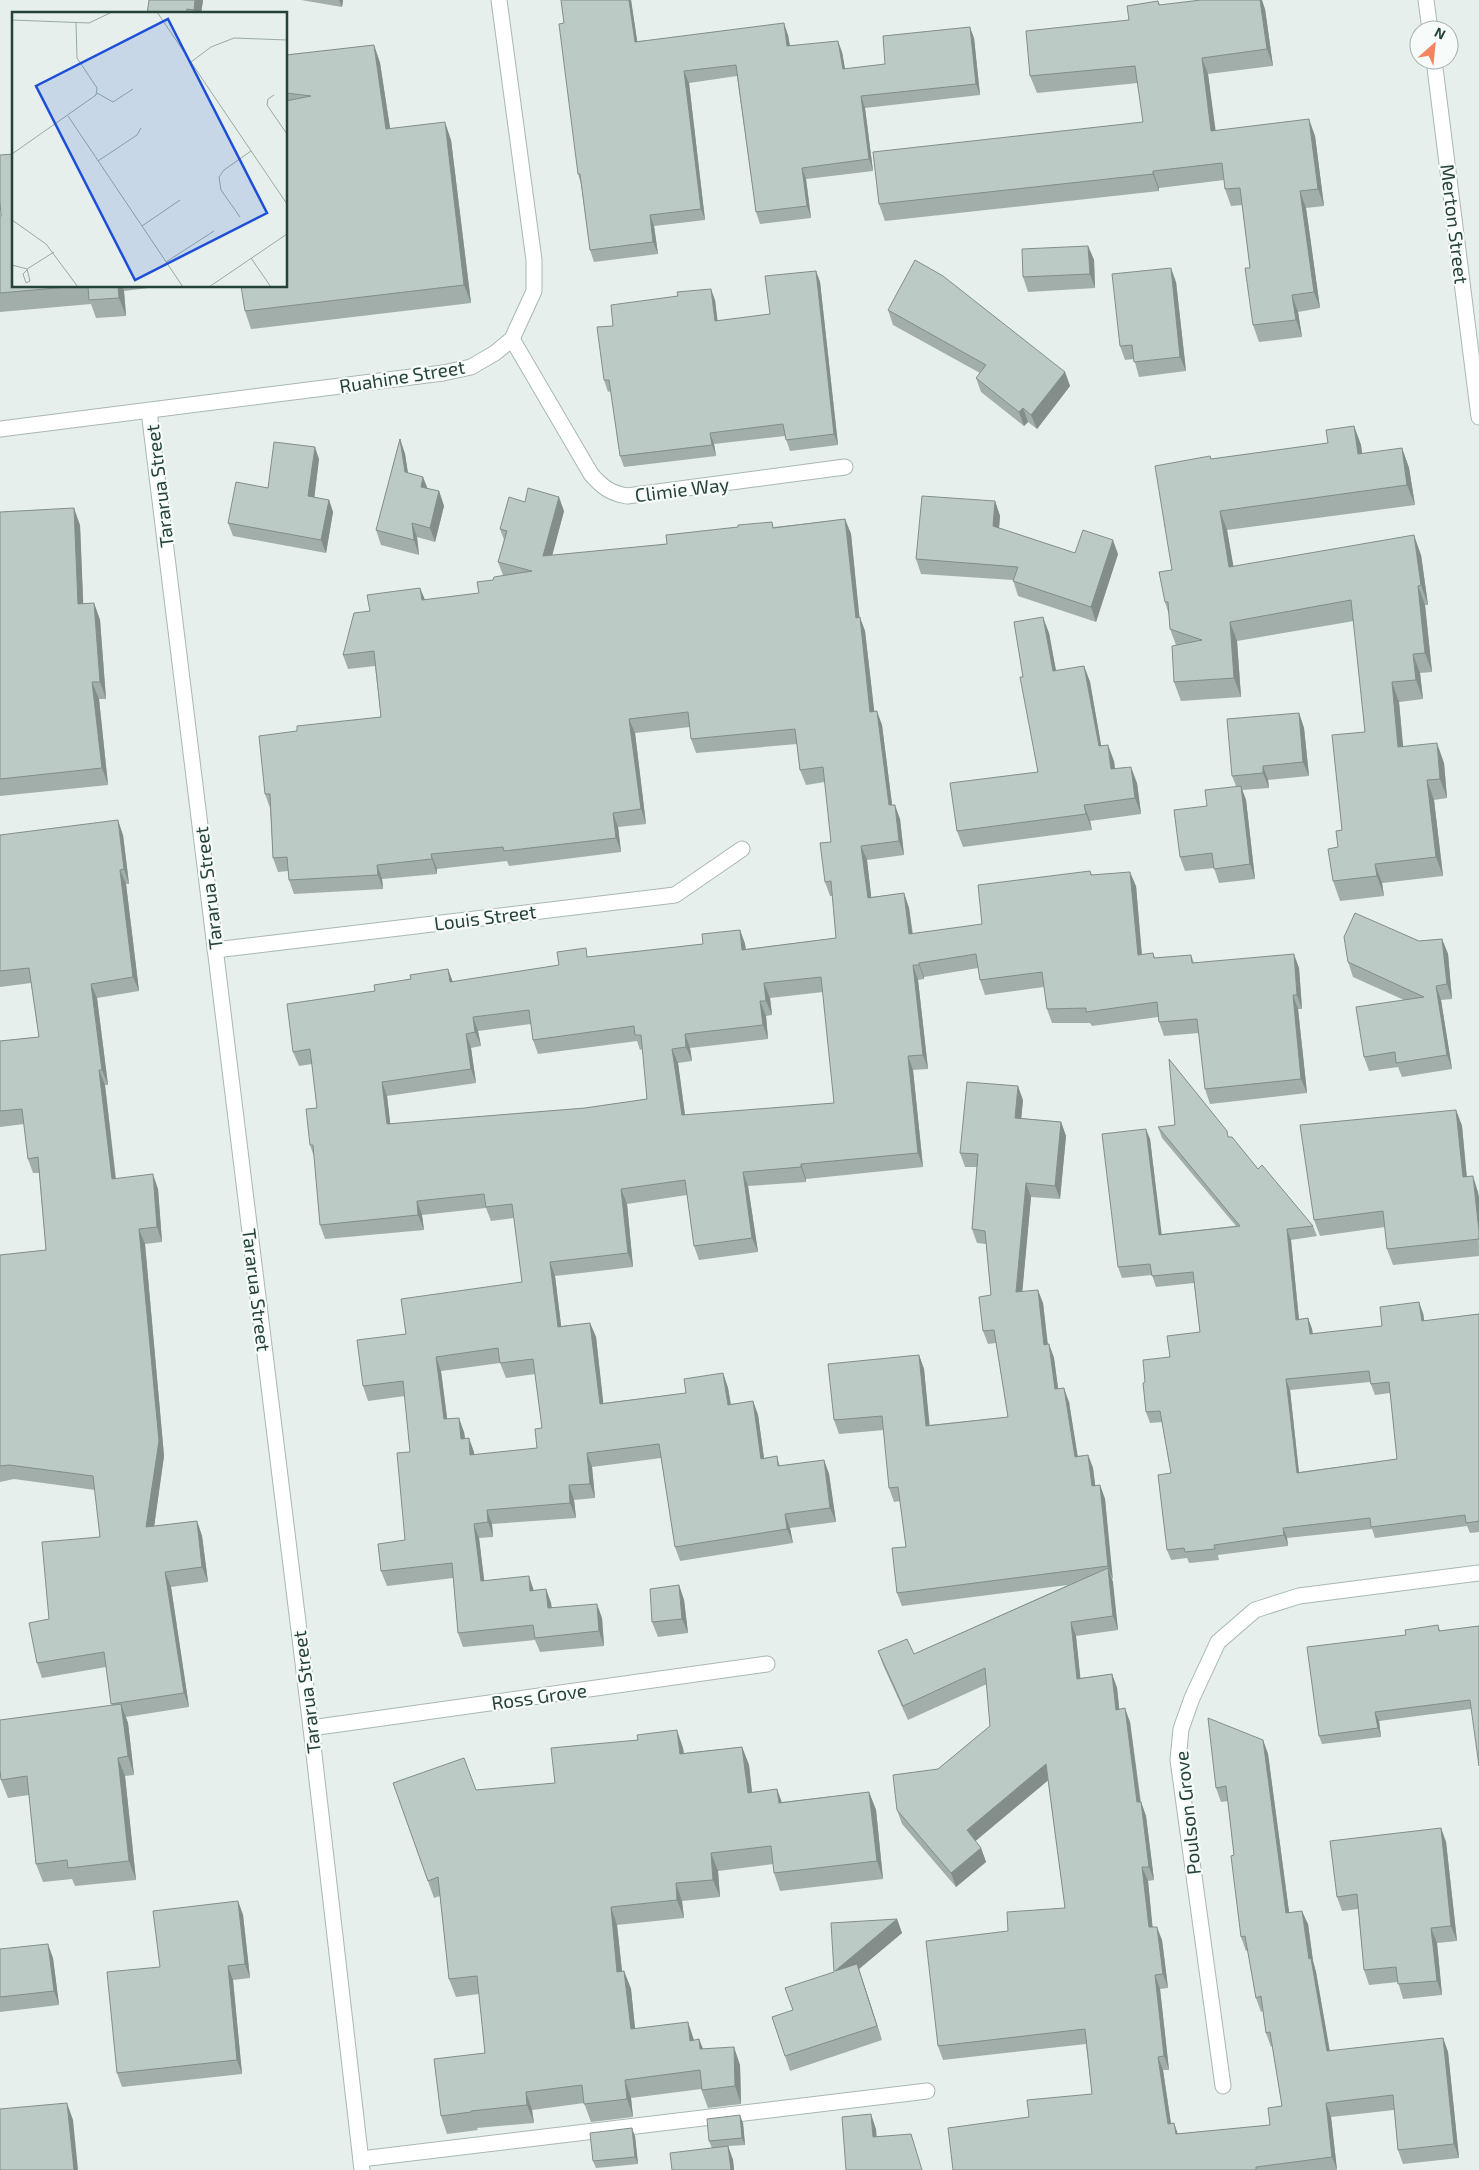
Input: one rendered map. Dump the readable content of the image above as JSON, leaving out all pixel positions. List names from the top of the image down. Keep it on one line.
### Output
{"streets":{"street":["Merton Street","Ruahine Street","Tararua Street","Climie Way","Louis Street","Ross Grove","Poulson Grove"]},"crossings":[["Ruahine Street","Tararua Street"],["Ruahine Street","Climie Way"],["Tararua Street","Louis Street"],["Tararua Street","Ross Grove"]],"north":"top right"}
